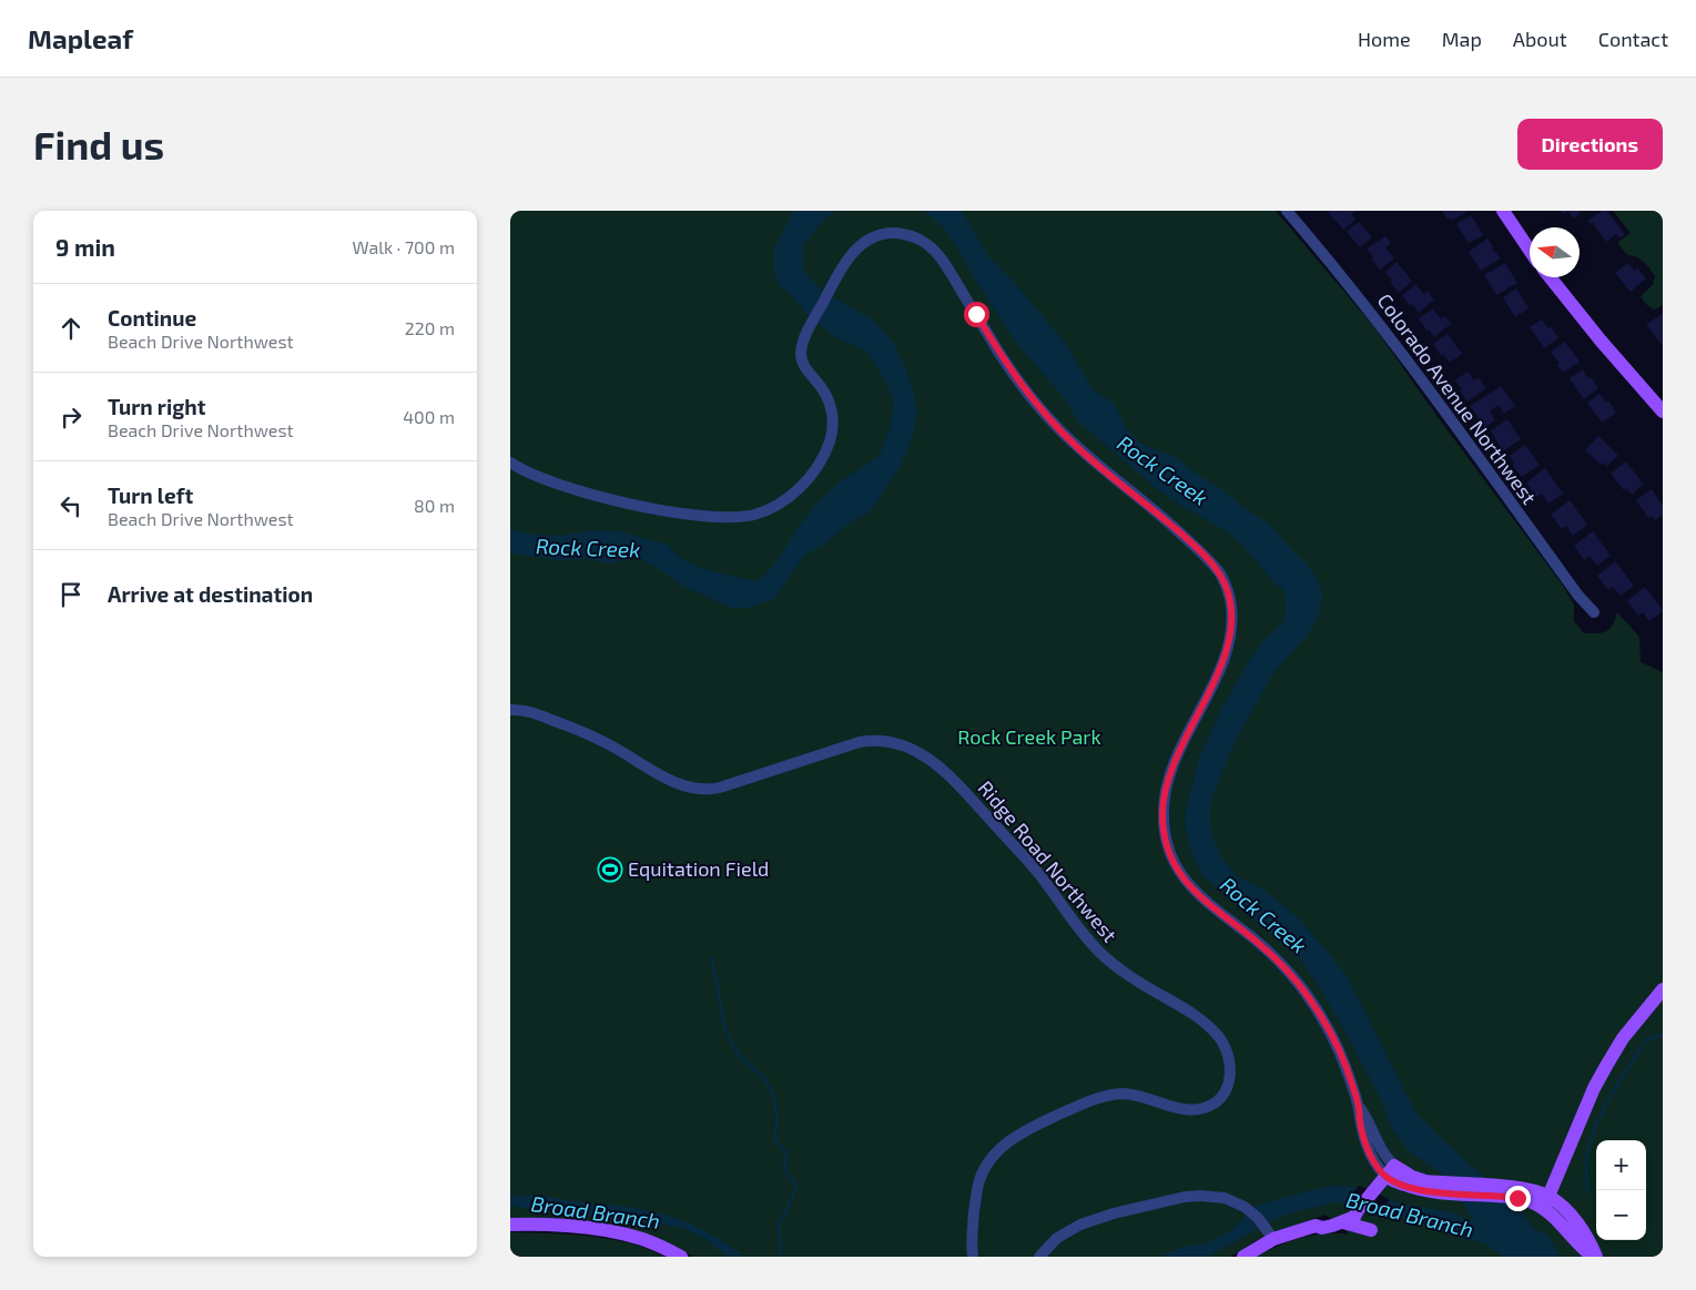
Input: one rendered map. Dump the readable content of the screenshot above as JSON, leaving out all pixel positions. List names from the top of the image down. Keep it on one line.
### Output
{"streets":{"street":["Colorado Avenue Northwest","Ridge Road Northwest"]},"water":["Rock Creek","Broad Branch"],"parks":["Rock Creek Park"],"places":{"sports":["Equitation Field"]},"north":"left","page":{"header":"Mapleaf","nav":["Home","Map","About","Contact"],"buttons":"Directions","title":"Find us","heading":["9 min","Walk · 700 m"],"list":[["Continue","Beach Drive Northwest","220 m"],["Turn right","Beach Drive Northwest","400 m"],["Turn left","Beach Drive Northwest","80 m"],"Arrive at destination"],"map_buttons":["+","−"]}}
